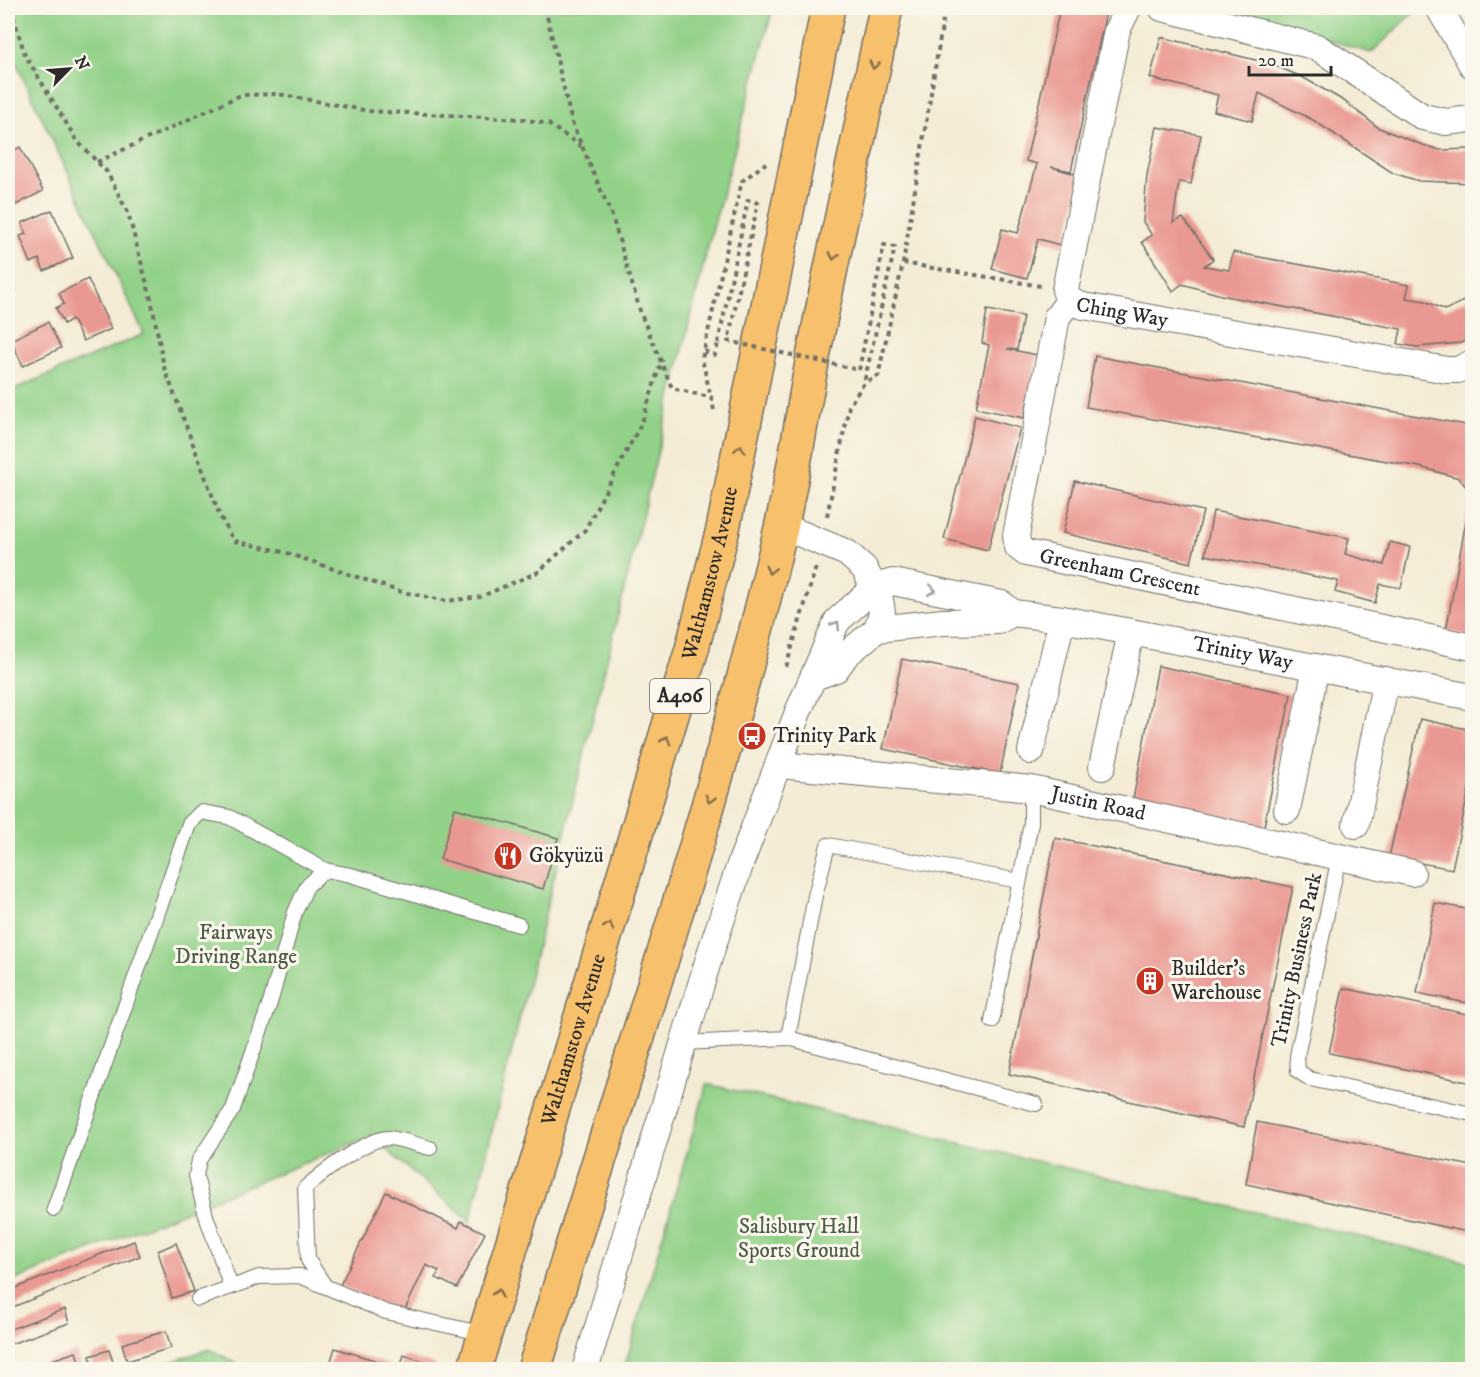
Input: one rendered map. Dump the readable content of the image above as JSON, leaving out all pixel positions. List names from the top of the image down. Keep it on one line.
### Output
{"streets":{"highway":["Walthamstow Avenue","A406"],"street":["Ching Way","Greenham Crescent","Trinity Way","Justin Road"],"lane":["Trinity Business Park"]},"crossings":[["Ching Way","Greenham Crescent"],["Justin Road","Trinity Business Park"]],"parks":["Fairways Driving Range","Salisbury Hall Sports Ground"],"places":{"bus stop":["Trinity Park"],"restaurant":["Gökyüzü"],"building":["Builder's Warehouse"]},"scale_bar":"20 m","north":"top right"}
